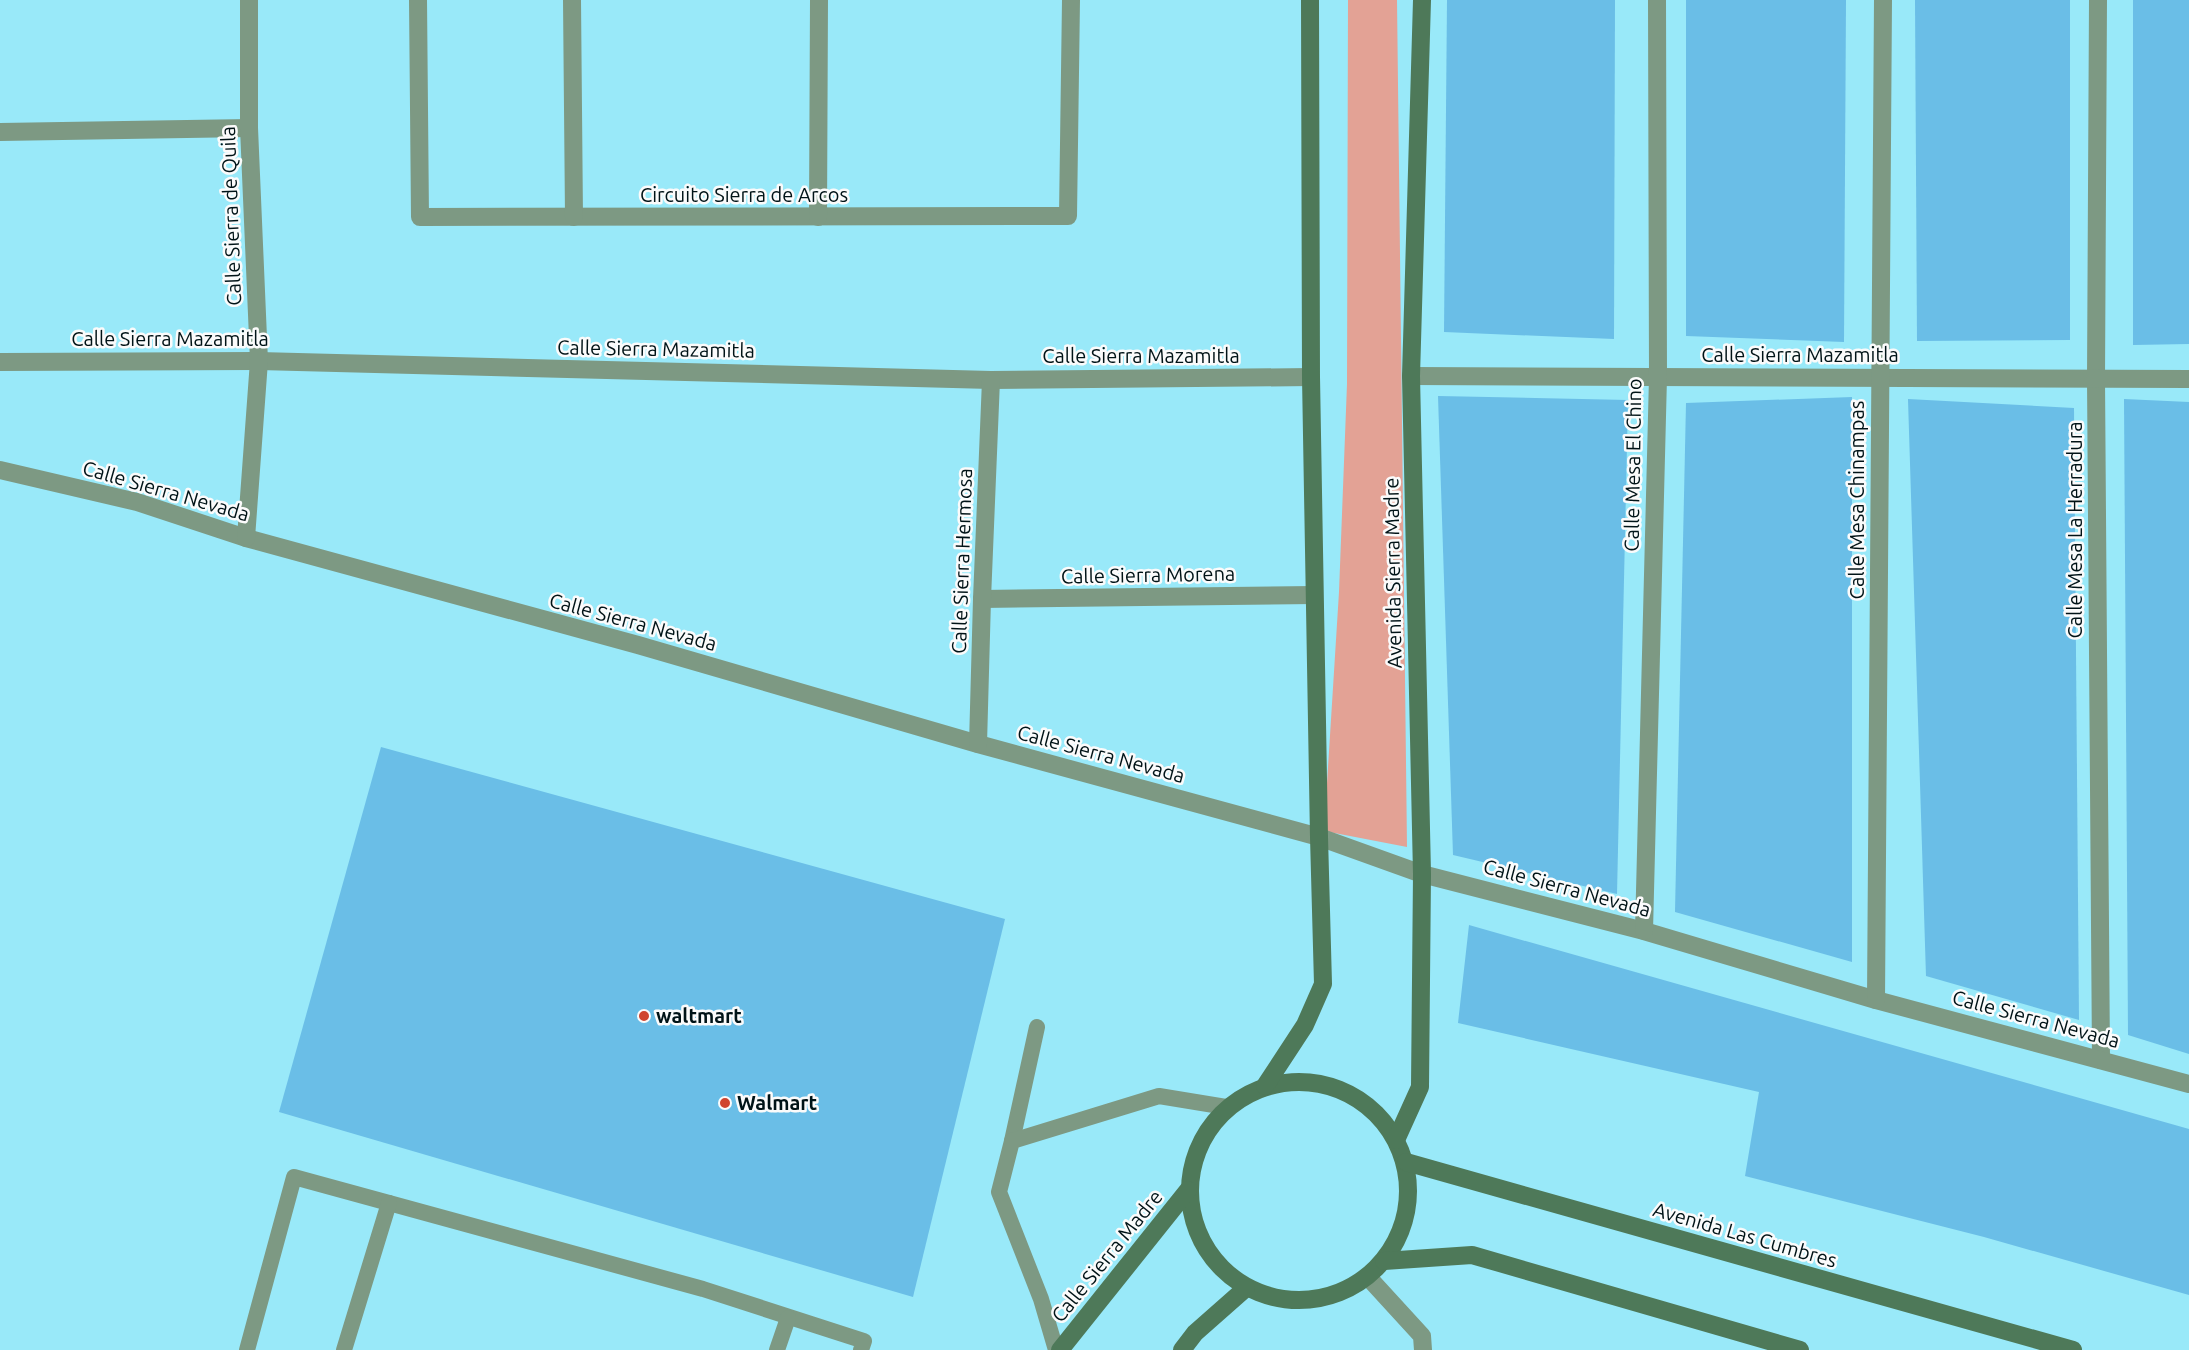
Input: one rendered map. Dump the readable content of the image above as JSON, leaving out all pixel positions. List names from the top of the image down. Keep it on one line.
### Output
{"streets":{"street":["Circuito Sierra de Arcos","Calle Sierra de Quila","Calle Sierra Mazamitla","Calle Mesa El Chino","Calle Sierra Nevada","Calle Mesa Chinampas","Calle Mesa La Herradura","Calle Sierra Hermosa","Avenida Sierra Madre","Calle Sierra Morena","Avenida Las Cumbres","Calle Sierra Madre"]},"crossings":[["Calle Sierra de Quila","Calle Sierra Mazamitla"],["Calle Sierra de Quila","Calle Sierra Nevada"],["Calle Sierra Mazamitla","Calle Mesa El Chino"],["Calle Sierra Mazamitla","Calle Mesa Chinampas"],["Calle Sierra Mazamitla","Calle Mesa La Herradura"],["Calle Sierra Mazamitla","Calle Sierra Hermosa"],["Calle Sierra Mazamitla","Avenida Sierra Madre"],["Calle Mesa El Chino","Calle Sierra Nevada"],["Calle Sierra Nevada","Calle Mesa Chinampas"],["Calle Sierra Nevada","Calle Mesa La Herradura"],["Calle Sierra Nevada","Calle Sierra Hermosa"],["Calle Sierra Nevada","Avenida Sierra Madre"],["Calle Sierra Hermosa","Calle Sierra Morena"]],"places":["waltmart","Walmart"]}
